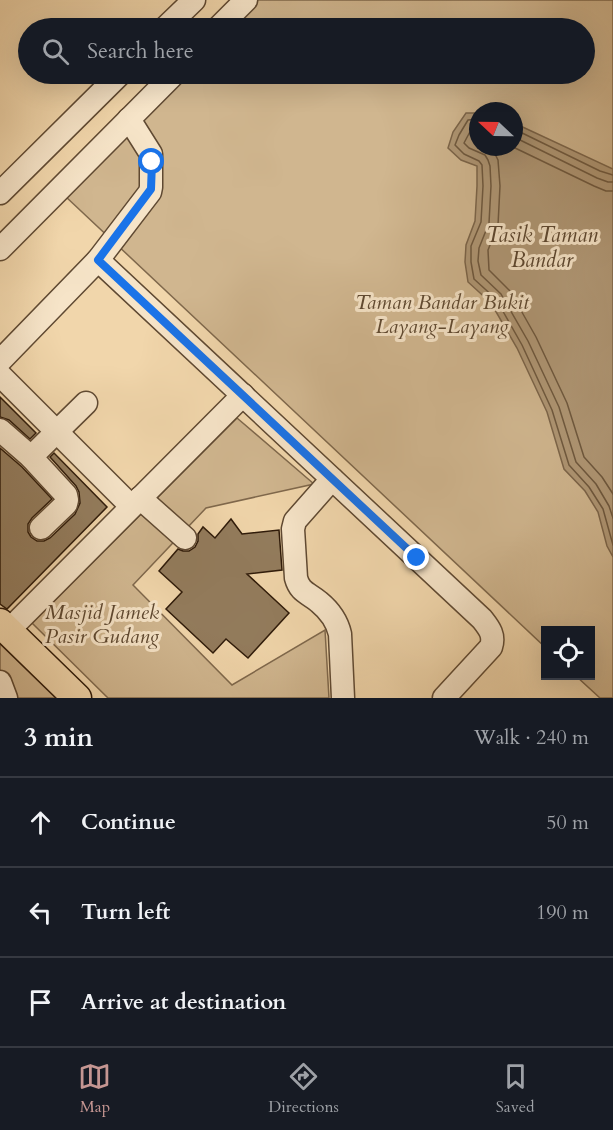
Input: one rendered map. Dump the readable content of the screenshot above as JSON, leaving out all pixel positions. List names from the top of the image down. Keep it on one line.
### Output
{"water":["Tasik Taman Bandar"],"parks":["Taman Bandar Bukit Layang-Layang","Masjid Jamek Pasir Gudang"],"north":"left","page":{"search":"Search here","heading":["3 min","Walk · 240 m"],"list":[["Continue","50 m"],["Turn left","190 m"],"Arrive at destination"],"nav":["Map","Directions","Saved"]}}
